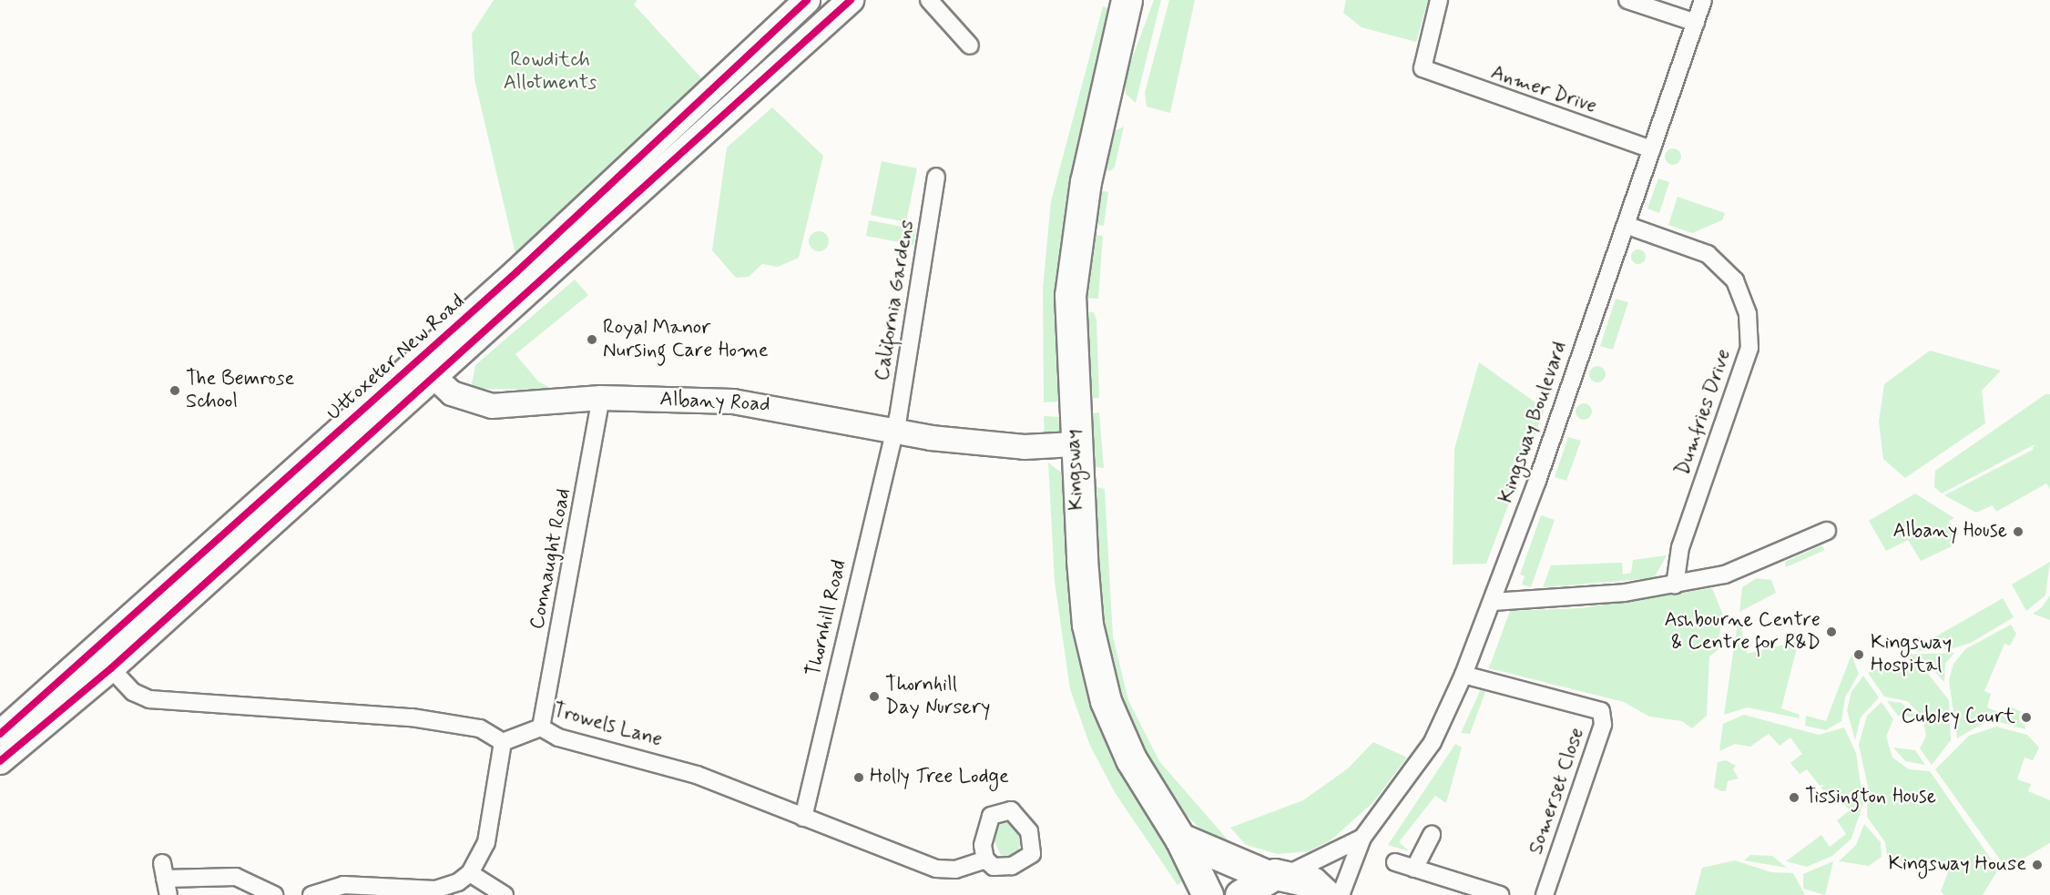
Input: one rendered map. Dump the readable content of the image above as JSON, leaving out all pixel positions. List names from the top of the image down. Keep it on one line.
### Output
{"streets":{"highway":["Kingsway"],"main road":["Uttoxeter New Road"],"street":["Anmer Drive","California Gardens","Albany Road","Dumfries Drive","Kingsway Boulevard","Connaught Road","Thornhill Road","Trowels Lane","Somerset Close"]},"crossings":[["Anmer Drive","Kingsway Boulevard"],["California Gardens","Albany Road"],["California Gardens","Thornhill Road"],["Uttoxeter New Road","Albany Road"],["Albany Road","Kingsway"],["Albany Road","Connaught Road"],["Albany Road","Thornhill Road"],["Dumfries Drive","Kingsway Boulevard"],["Kingsway Boulevard","Somerset Close"],["Connaught Road","Trowels Lane"],["Thornhill Road","Trowels Lane"]],"parks":["Rowditch Allotments"],"places":["Royal Manor Nursing Care Home","The Bemrose School","Albany House","Ashbourne Centre & Centre for R&D","Kingsway Hospital","Thornhill Day Nursery","Cubley Court","Holly Tree Lodge","Tissington House","Kingsway House"]}
